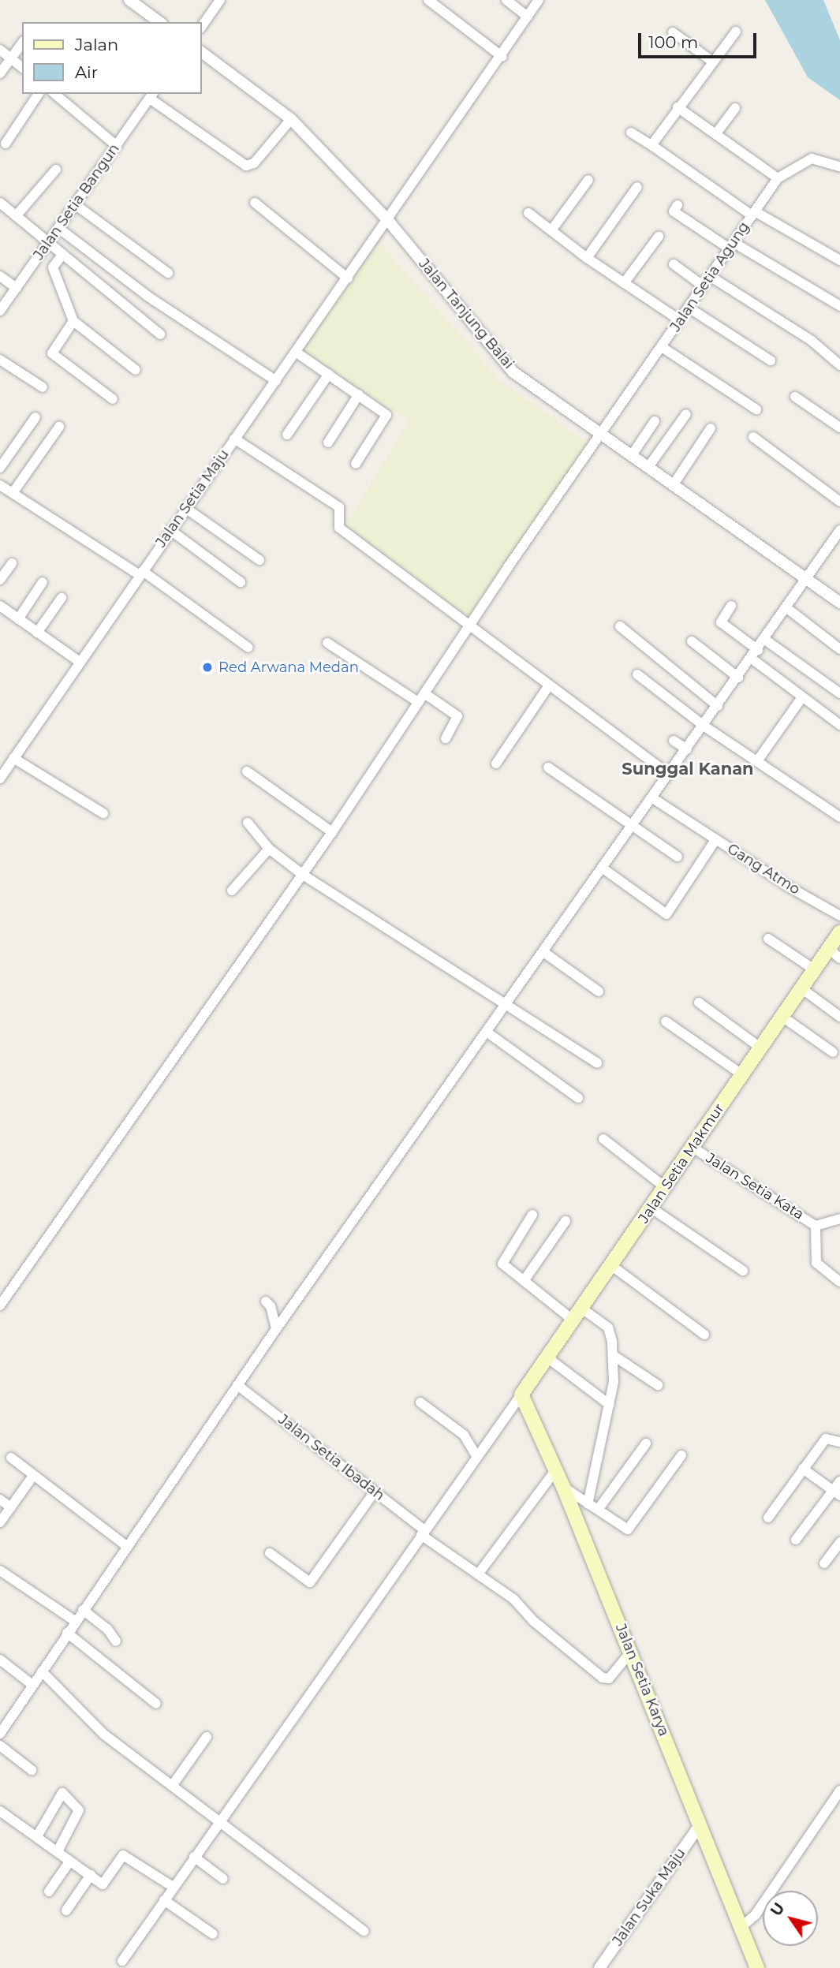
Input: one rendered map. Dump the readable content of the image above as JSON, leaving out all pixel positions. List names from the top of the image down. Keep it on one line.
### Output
{"streets":{"main road":["Jalan Setia Makmur","Jalan Setia Karya"],"street":["Jalan Setia Bangun","Jalan Setia Agung","Jalan Tanjung Balai","Jalan Setia Maju","Gang Atmo","Jalan Setia Kata","Jalan Setia Ibadah","Jalan Suka Maju"]},"crossings":[["Jalan Setia Agung","Jalan Tanjung Balai"],["Jalan Tanjung Balai","Jalan Setia Maju"],["Jalan Setia Makmur","Jalan Setia Kata"],["Jalan Setia Makmur","Jalan Setia Karya"],["Jalan Setia Ibadah","Jalan Setia Karya"],["Jalan Setia Karya","Jalan Suka Maju"]],"districts":["Sunggal Kanan"],"places":["Red Arwana Medan"],"legend":["Jalan","Air"],"scale_bar":"100 m","north":"top left"}
